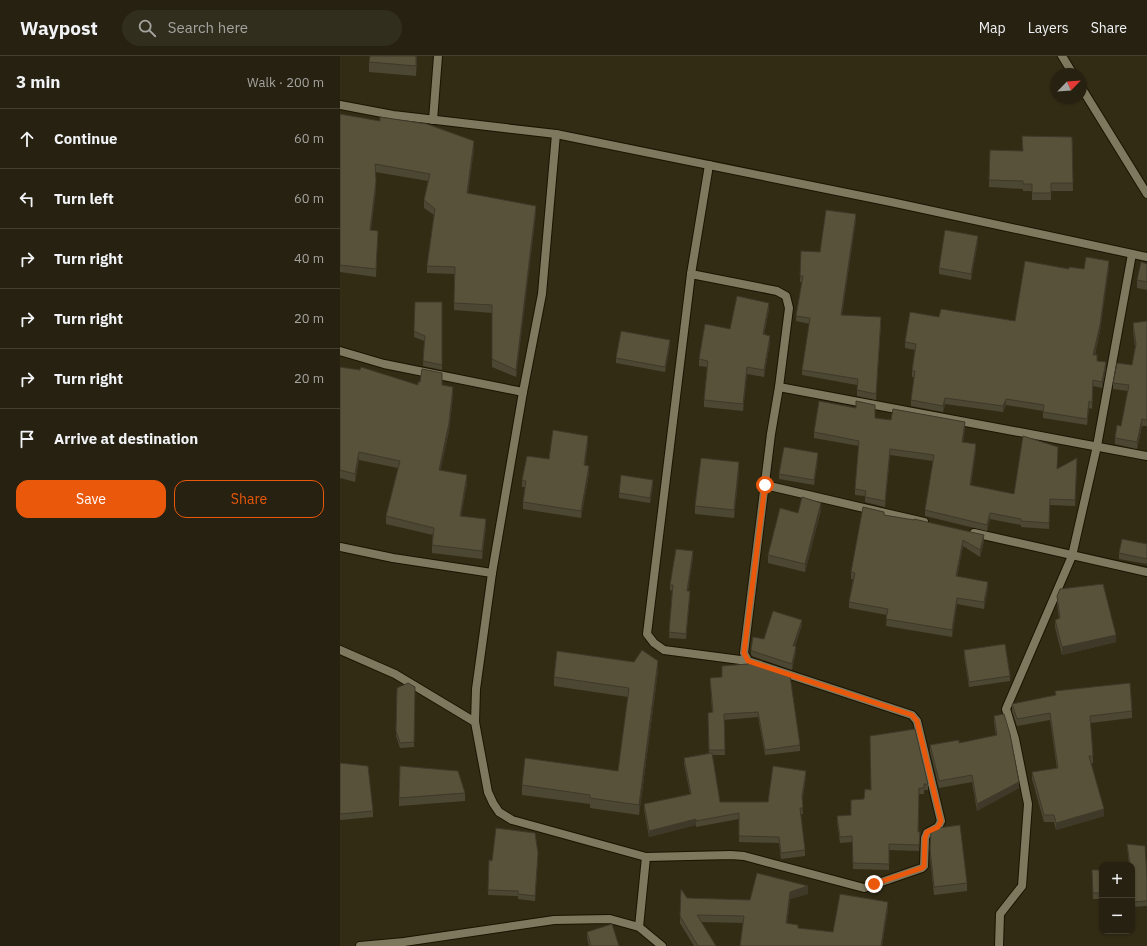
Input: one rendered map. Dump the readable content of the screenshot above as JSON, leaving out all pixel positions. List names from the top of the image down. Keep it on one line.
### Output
{"north":"top right","page":{"header":"Waypost","search":"Search here","nav":["Map","Layers","Share"],"heading":["3 min","Walk · 200 m"],"list":[["Continue","60 m"],["Turn left","60 m"],["Turn right","40 m"],["Turn right","20 m"],["Turn right","20 m"],"Arrive at destination"],"buttons":["Save","Share"],"map_buttons":["+","−"]}}
